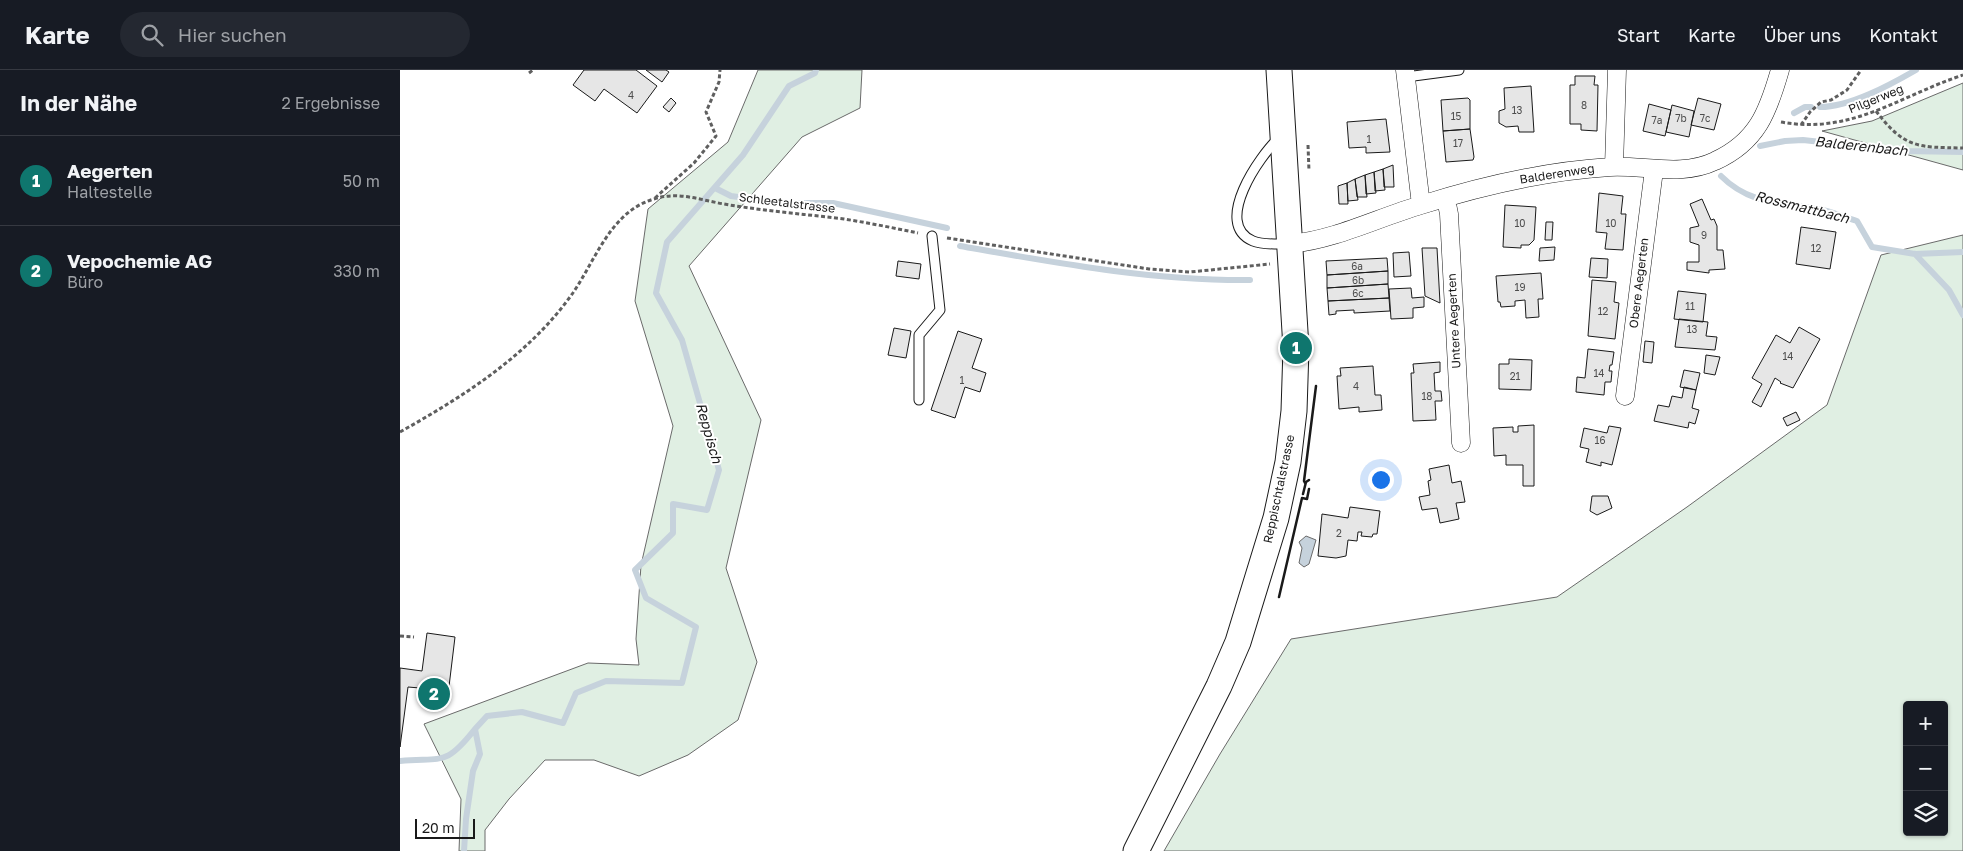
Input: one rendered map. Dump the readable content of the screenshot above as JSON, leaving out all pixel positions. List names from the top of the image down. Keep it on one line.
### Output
{"streets":{"main road":["Reppischtalstrasse"],"street":["Balderenweg","Obere Aegerten","Untere Aegerten"],"path":["Pilgerweg","Schleetalstrasse"]},"crossings":[["Pilgerweg","Balderenweg"],["Balderenweg","Obere Aegerten"],["Balderenweg","Untere Aegerten"],["Balderenweg","Reppischtalstrasse"]],"water":["Balderenbach","Rossmattbach","Reppisch"],"house_numbers":["4","8","13","15","7b","7c","7a","1","17","10","10","9","12","6a","6b","19","6c","11","12","13","14","14","21","1","4","18","16","2"],"scale_bar":"20 m","page":{"header":"Karte","search":"Hier suchen","nav":["Start","Karte","Über uns","Kontakt"],"heading":["In der Nähe","2 Ergebnisse"],"list":[{"mark":"1","name":"Aegerten","note":"Haltestelle","value":"50 m"},{"mark":"2","name":"Vepochemie AG","note":"Büro","value":"330 m"}],"pins":["1","2"],"map_buttons":["+","−"],"scale":"20 m"}}
